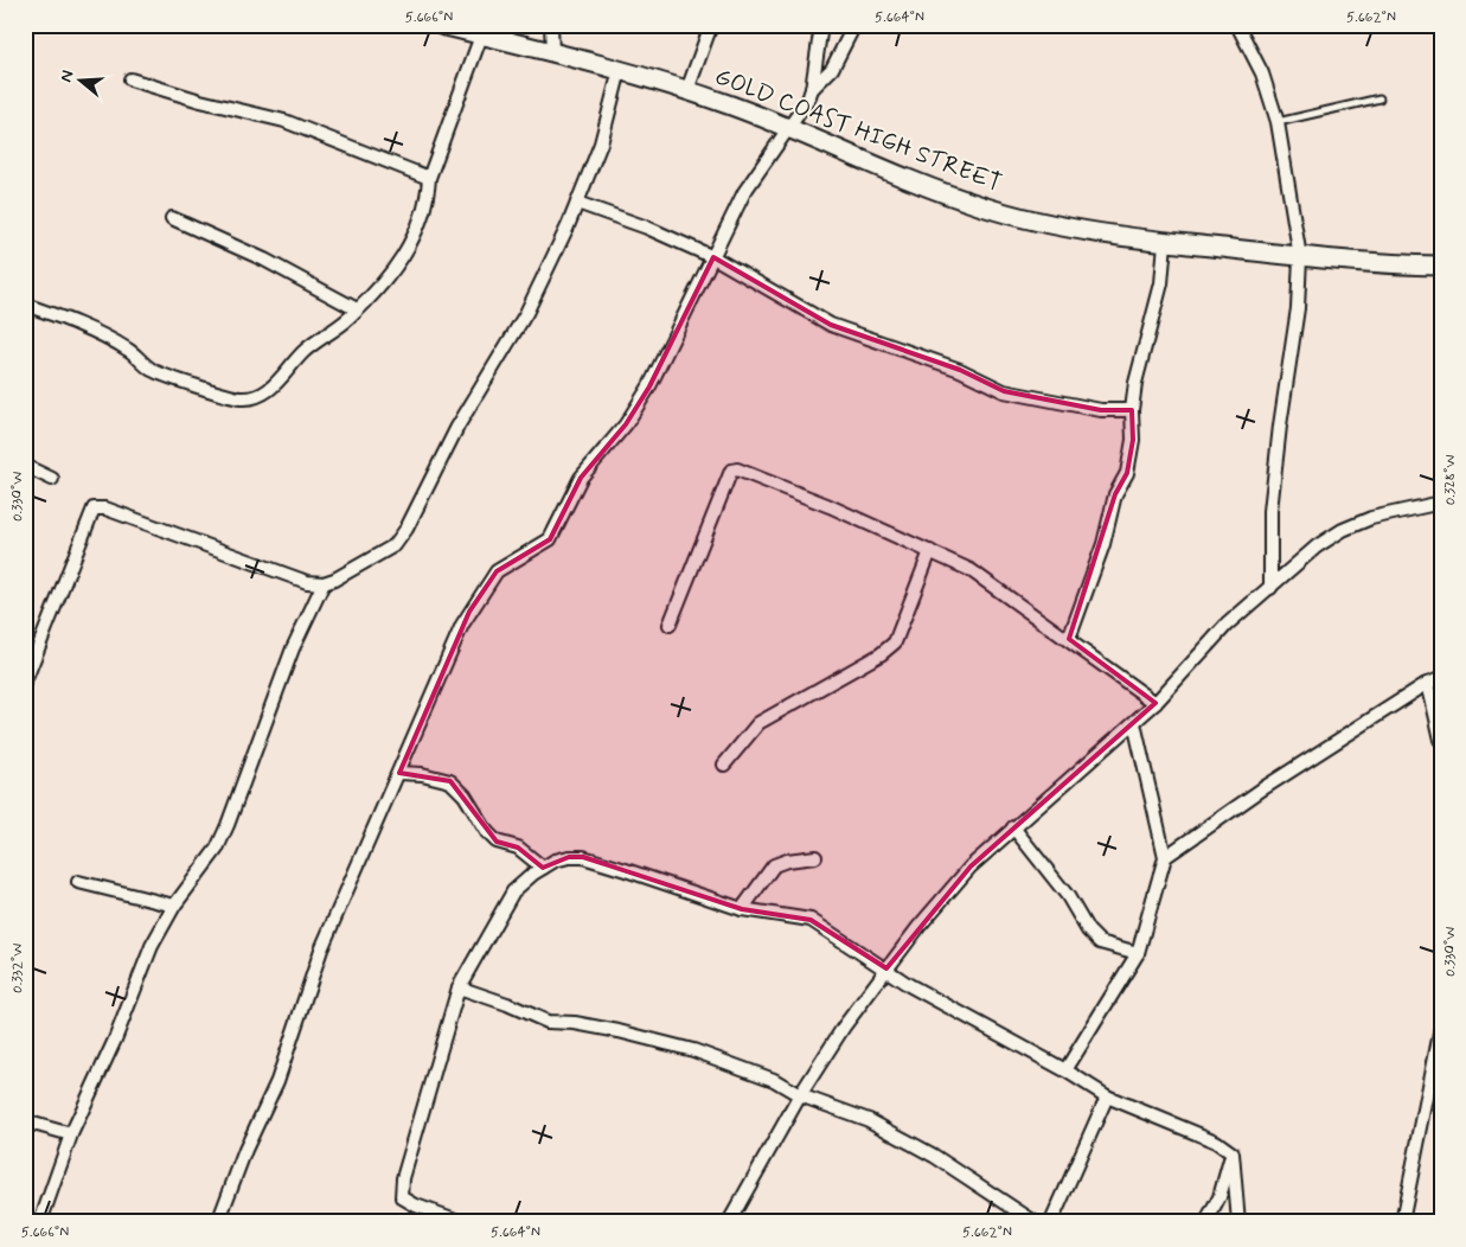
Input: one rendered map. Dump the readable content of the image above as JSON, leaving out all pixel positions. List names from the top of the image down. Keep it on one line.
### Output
{"streets":{"street":["GOLD COAST HIGH STREET"]},"north":"left","coordinates":["5.666°N","5.664°N","5.662°N","0.328°W","0.330°W","0.332°W"]}
